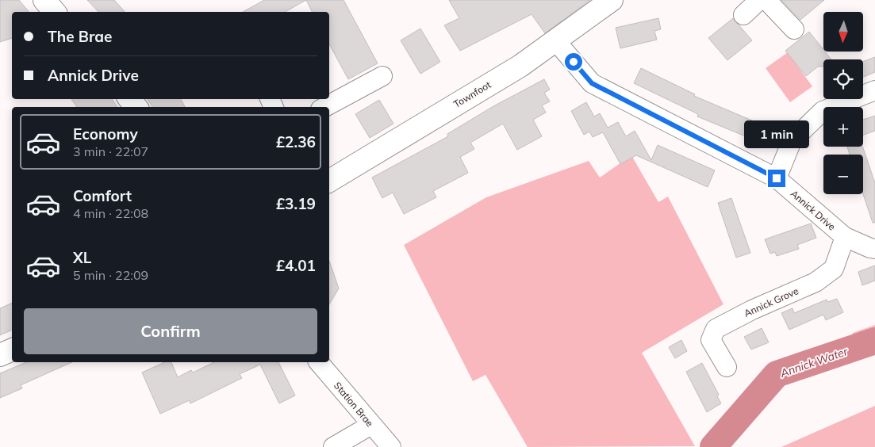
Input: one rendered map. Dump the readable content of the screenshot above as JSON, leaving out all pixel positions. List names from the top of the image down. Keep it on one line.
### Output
{"streets":{"main road":["Townfoot"],"street":["Annick Drive","Annick Grove","Station Brae"]},"crossings":[["Townfoot","Annick Drive"],["Annick Drive","Annick Grove"]],"water":["Annick Water"],"north":"bottom","page":{"map_buttons":["+","−"],"banner":["The Brae","Annick Drive"],"list":[{"name":"Economy","note":"3 min · 22:07","value":"£2.36"},{"name":"Comfort","note":"4 min · 22:08","value":"£3.19"},{"name":"XL","note":"5 min · 22:09","value":"£4.01"}],"bubble":"1 min","buttons":"Confirm"}}
